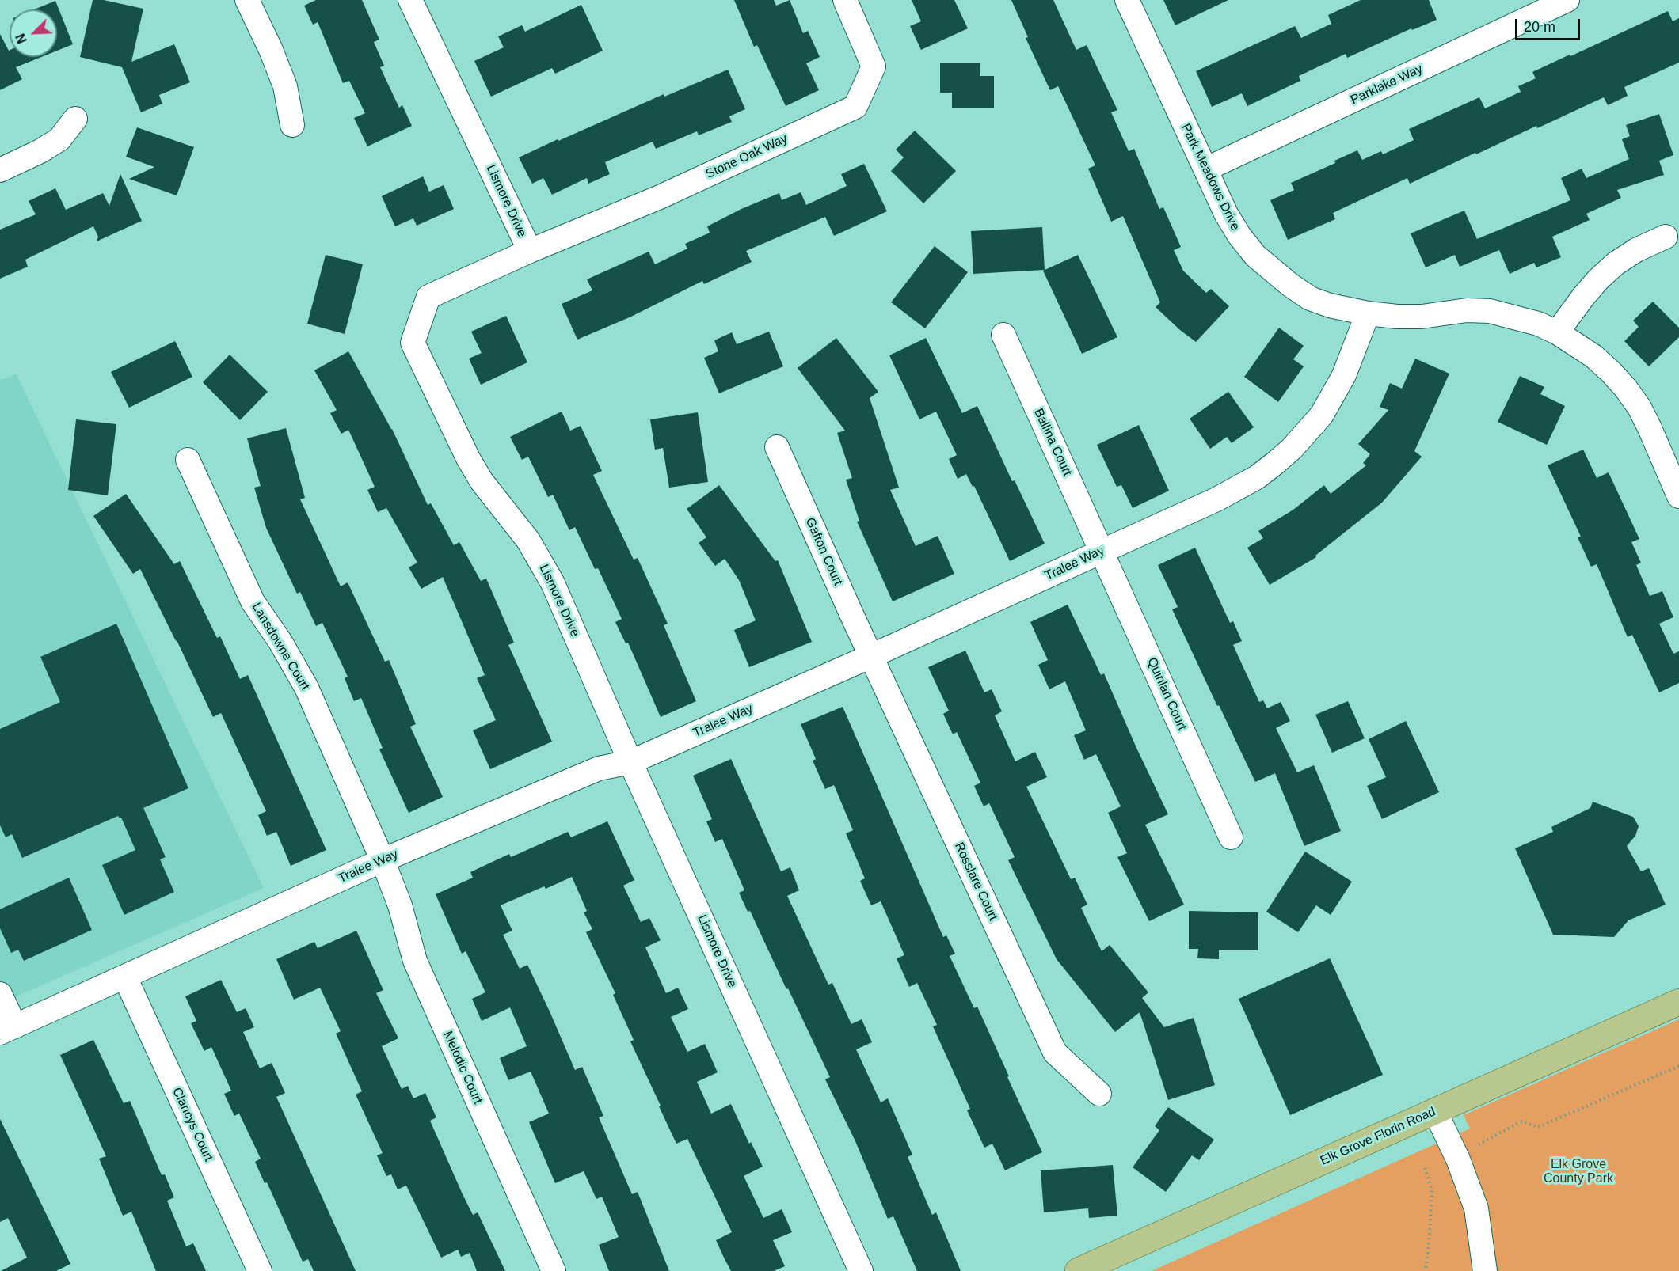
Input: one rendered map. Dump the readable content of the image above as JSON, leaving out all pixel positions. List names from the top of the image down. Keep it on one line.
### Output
{"streets":{"main road":["Elk Grove Florin Road"],"street":["Parklake Way","Stone Oak Way","Park Meadows Drive","Lismore Drive","Ballina Court","Gafton Court","Tralee Way","Lansdowne Court","Quinlan Court","Rosslare Court","Melodic Court","Clancys Court"]},"crossings":[["Parklake Way","Park Meadows Drive"],["Stone Oak Way","Lismore Drive"],["Park Meadows Drive","Tralee Way"],["Lismore Drive","Tralee Way"],["Ballina Court","Tralee Way"],["Ballina Court","Quinlan Court"],["Gafton Court","Tralee Way"],["Gafton Court","Rosslare Court"],["Tralee Way","Lansdowne Court"],["Tralee Way","Quinlan Court"],["Tralee Way","Rosslare Court"],["Tralee Way","Melodic Court"],["Tralee Way","Clancys Court"],["Lansdowne Court","Melodic Court"]],"parks":["Elk Grove County Park"],"scale_bar":"20 m","north":"bottom left"}
